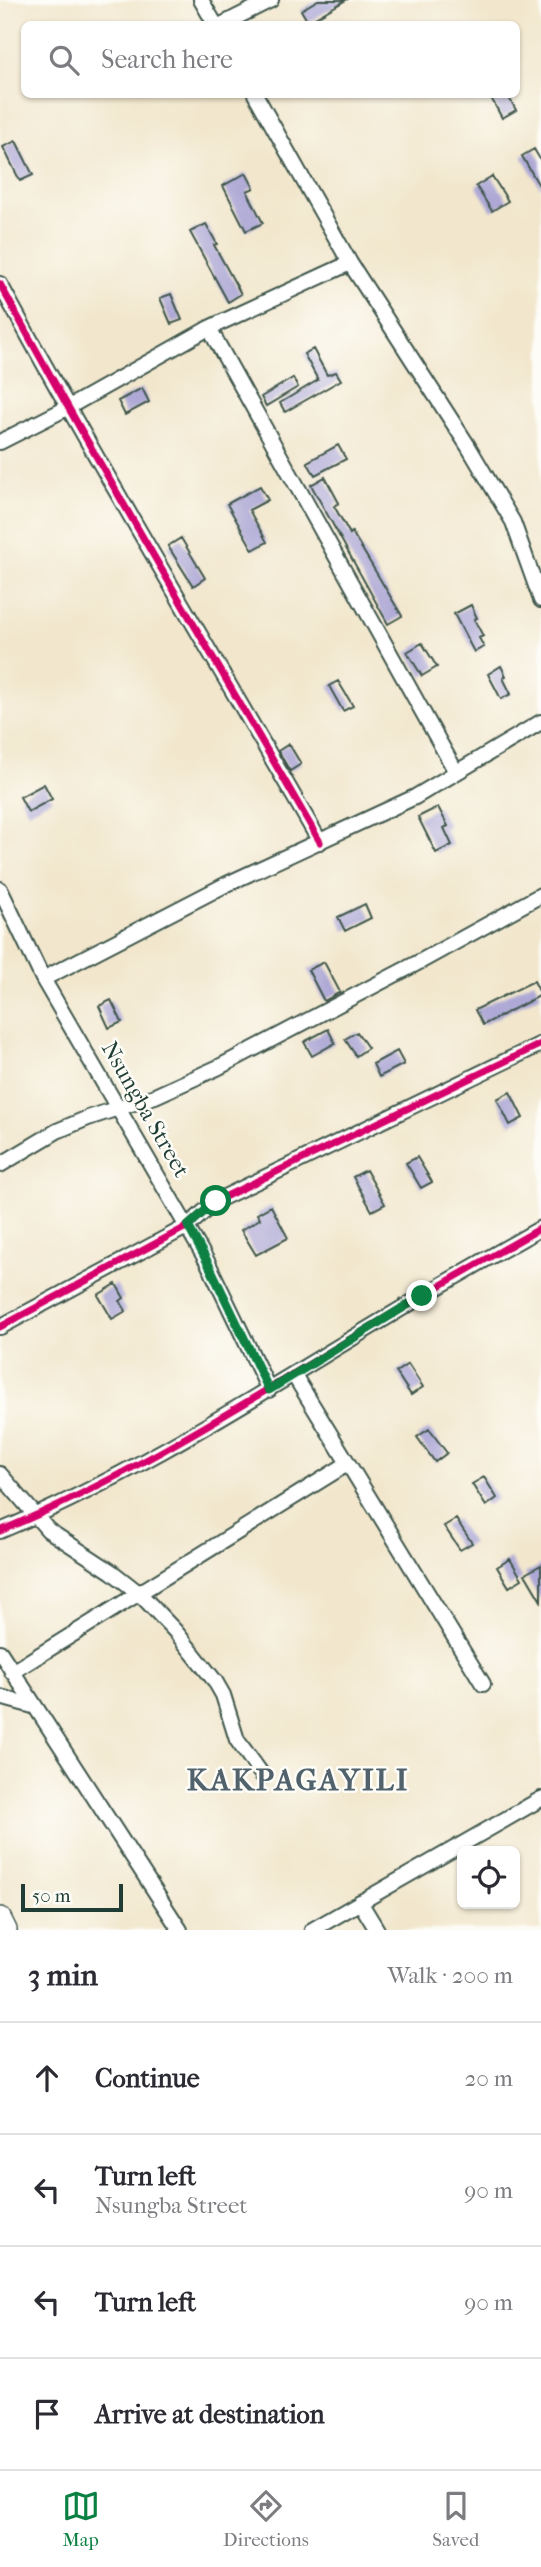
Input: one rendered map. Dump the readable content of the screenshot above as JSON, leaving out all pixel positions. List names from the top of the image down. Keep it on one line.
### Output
{"streets":{"street":["Nsungba Street"]},"districts":["KAKPAGAYILI"],"scale_bar":"50 m","page":{"search":"Search here","scale":"50 m","heading":["3 min","Walk · 200 m"],"list":[["Continue","20 m"],["Turn left","Nsungba Street","90 m"],["Turn left","90 m"],"Arrive at destination"],"nav":["Map","Directions","Saved"]}}
